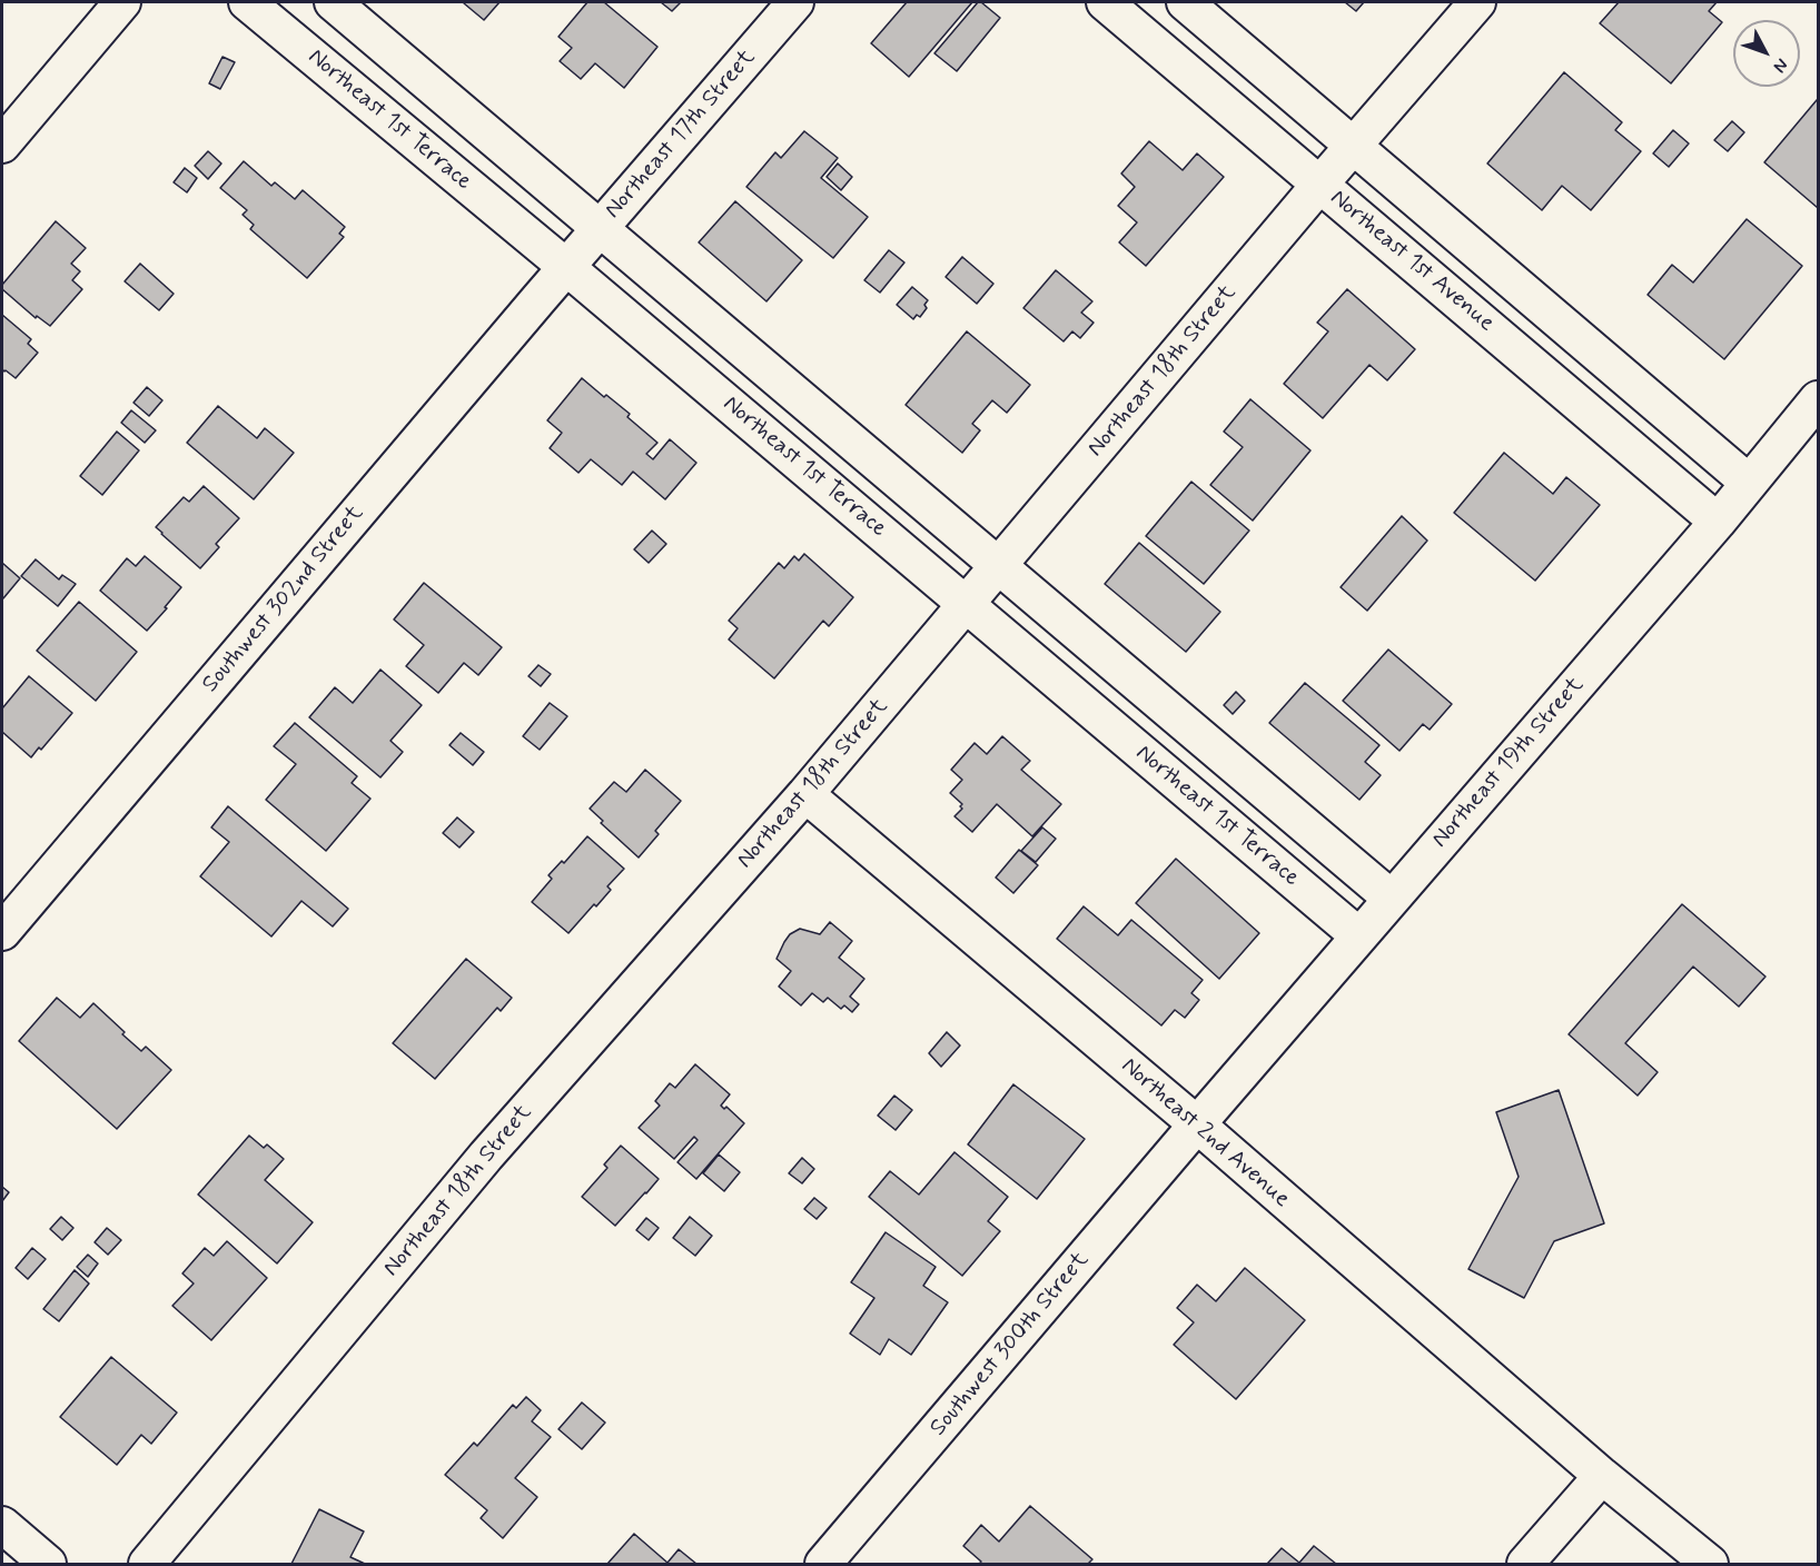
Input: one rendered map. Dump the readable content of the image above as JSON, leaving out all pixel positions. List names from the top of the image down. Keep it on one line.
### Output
{"streets":{"street":["Northeast 1st Terrace","Northeast 17th Street","Northeast 1st Avenue","Northeast 18th Street","Southwest 302nd Street","Northeast 19th Street","Northeast 2nd Avenue","Southwest 300th Street"]},"crossings":[["Northeast 1st Terrace","Northeast 17th Street"],["Northeast 1st Terrace","Northeast 18th Street"],["Northeast 1st Terrace","Southwest 302nd Street"],["Northeast 1st Terrace","Northeast 19th Street"],["Northeast 17th Street","Southwest 302nd Street"],["Northeast 1st Avenue","Northeast 18th Street"],["Northeast 1st Avenue","Northeast 19th Street"],["Northeast 18th Street","Northeast 2nd Avenue"],["Northeast 19th Street","Northeast 2nd Avenue"],["Northeast 19th Street","Southwest 300th Street"],["Northeast 2nd Avenue","Southwest 300th Street"]],"north":"bottom right"}
